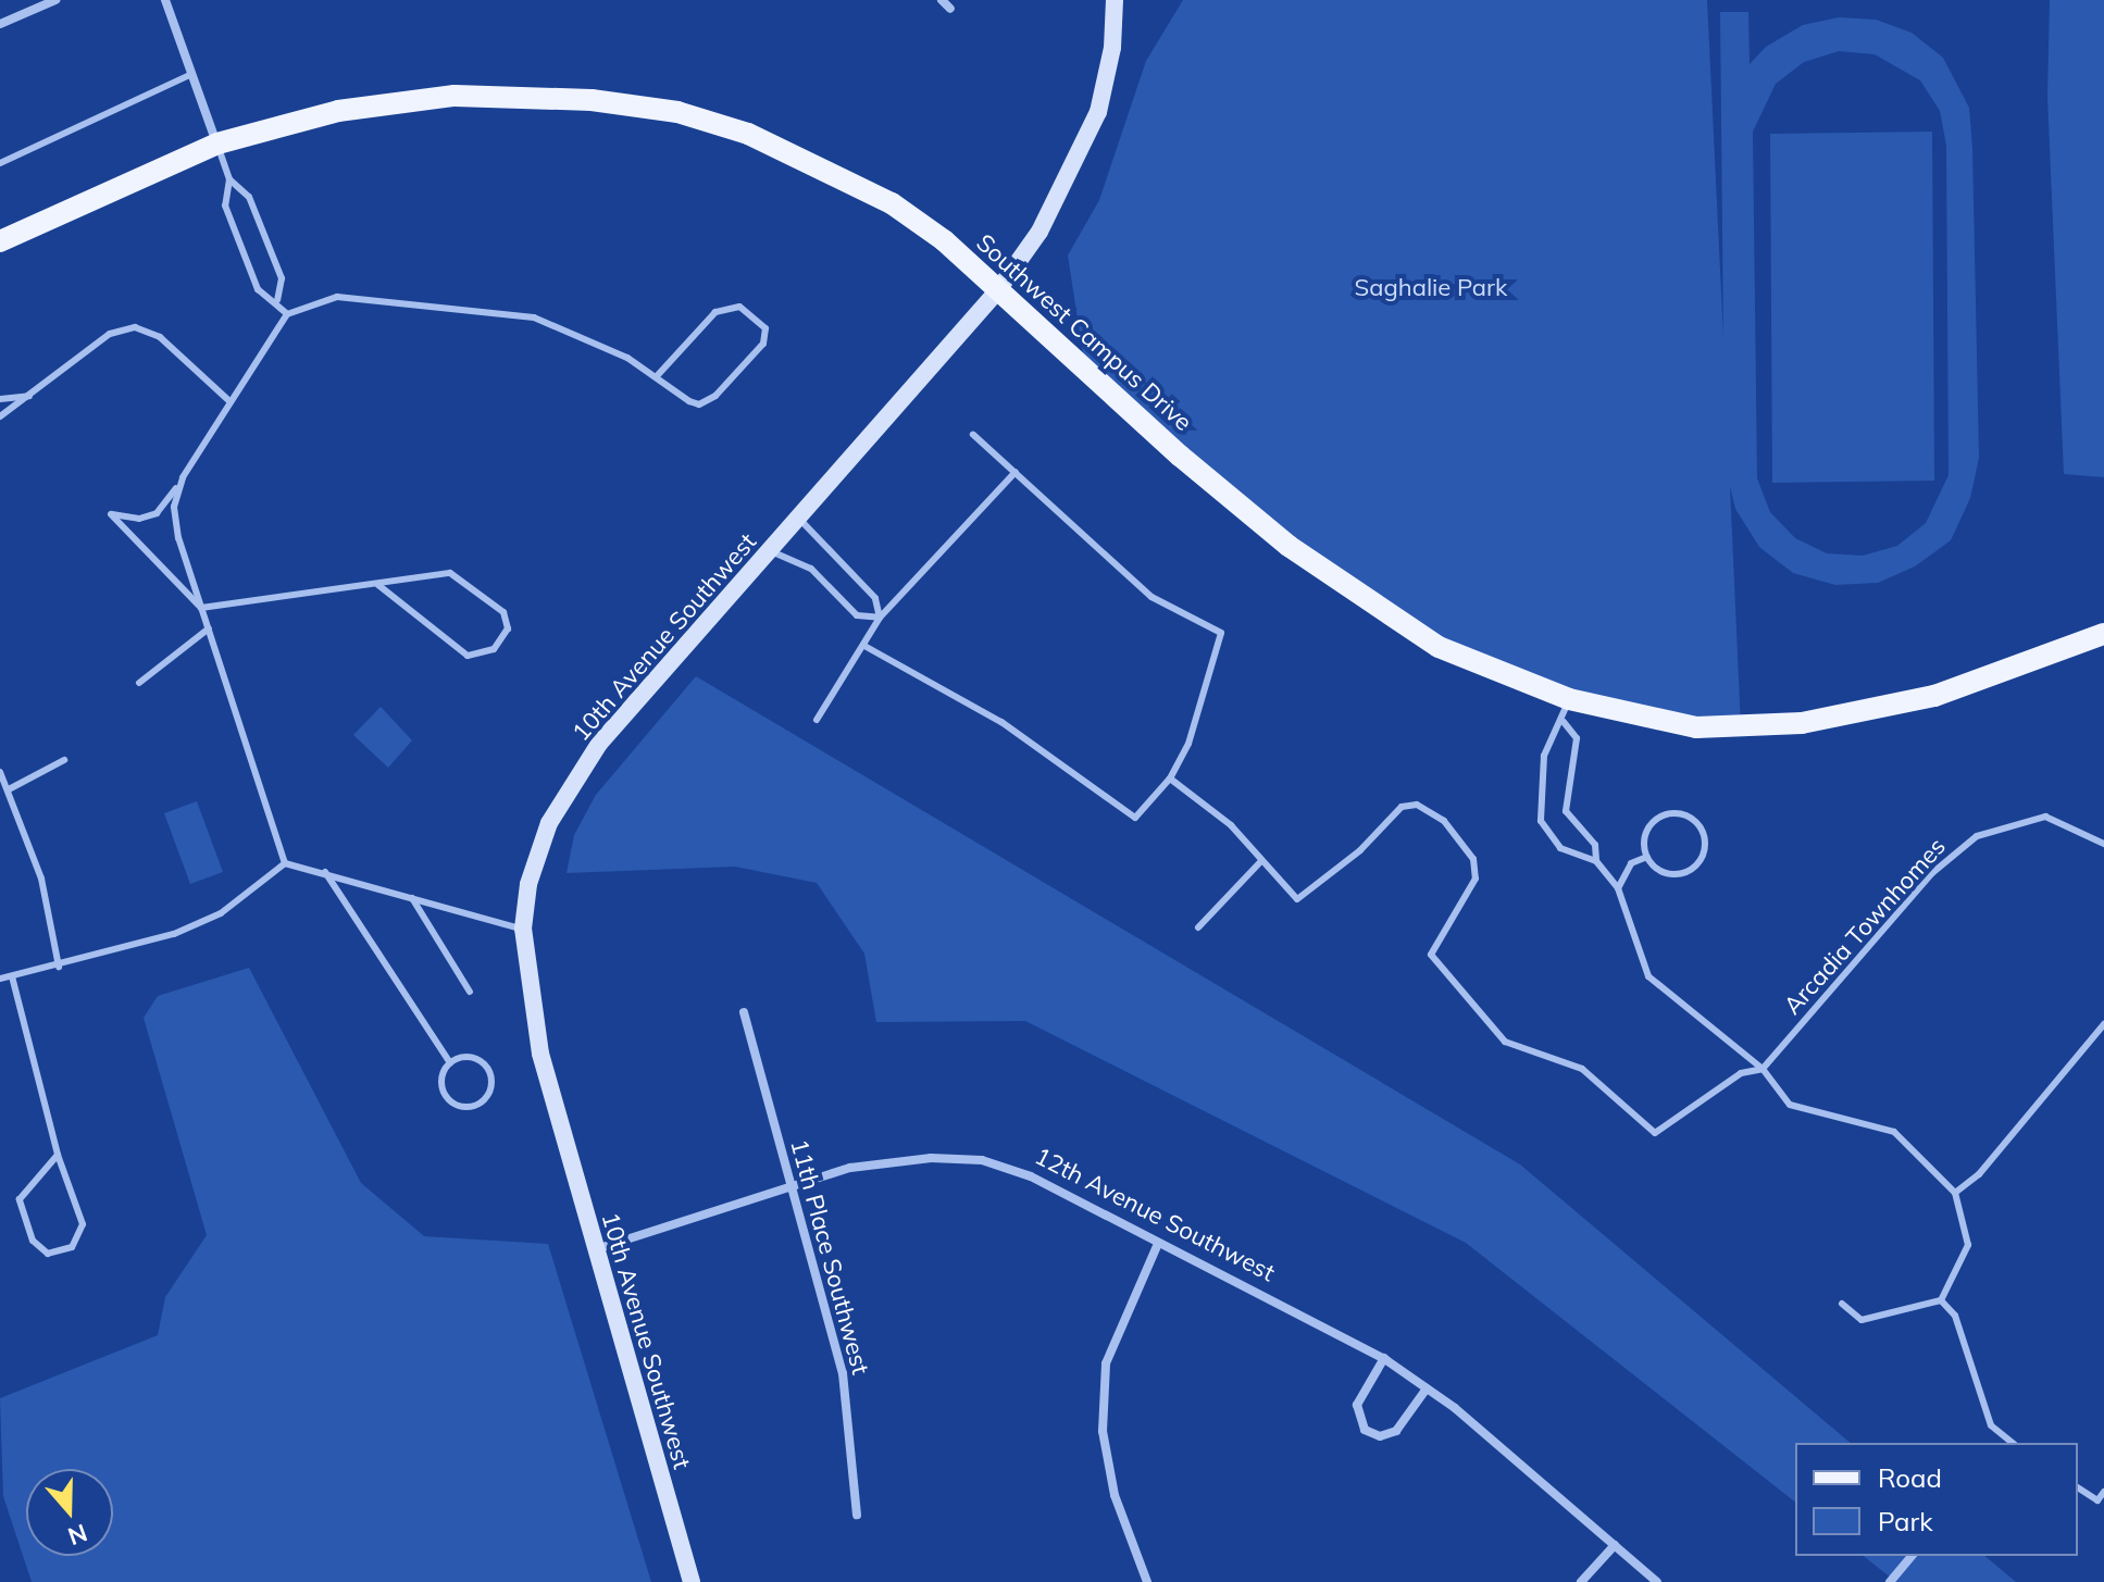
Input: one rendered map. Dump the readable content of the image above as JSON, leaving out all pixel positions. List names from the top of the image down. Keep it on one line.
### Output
{"streets":{"main road":["Southwest Campus Drive"],"street":["10th Avenue Southwest","12th Avenue Southwest","11th Place Southwest"],"lane":["Arcadia Townhomes"]},"crossings":[["Southwest Campus Drive","10th Avenue Southwest"],["10th Avenue Southwest","12th Avenue Southwest"],["12th Avenue Southwest","11th Place Southwest"]],"parks":["Saghalie Park"],"legend":["Road","Park"],"north":"bottom"}
